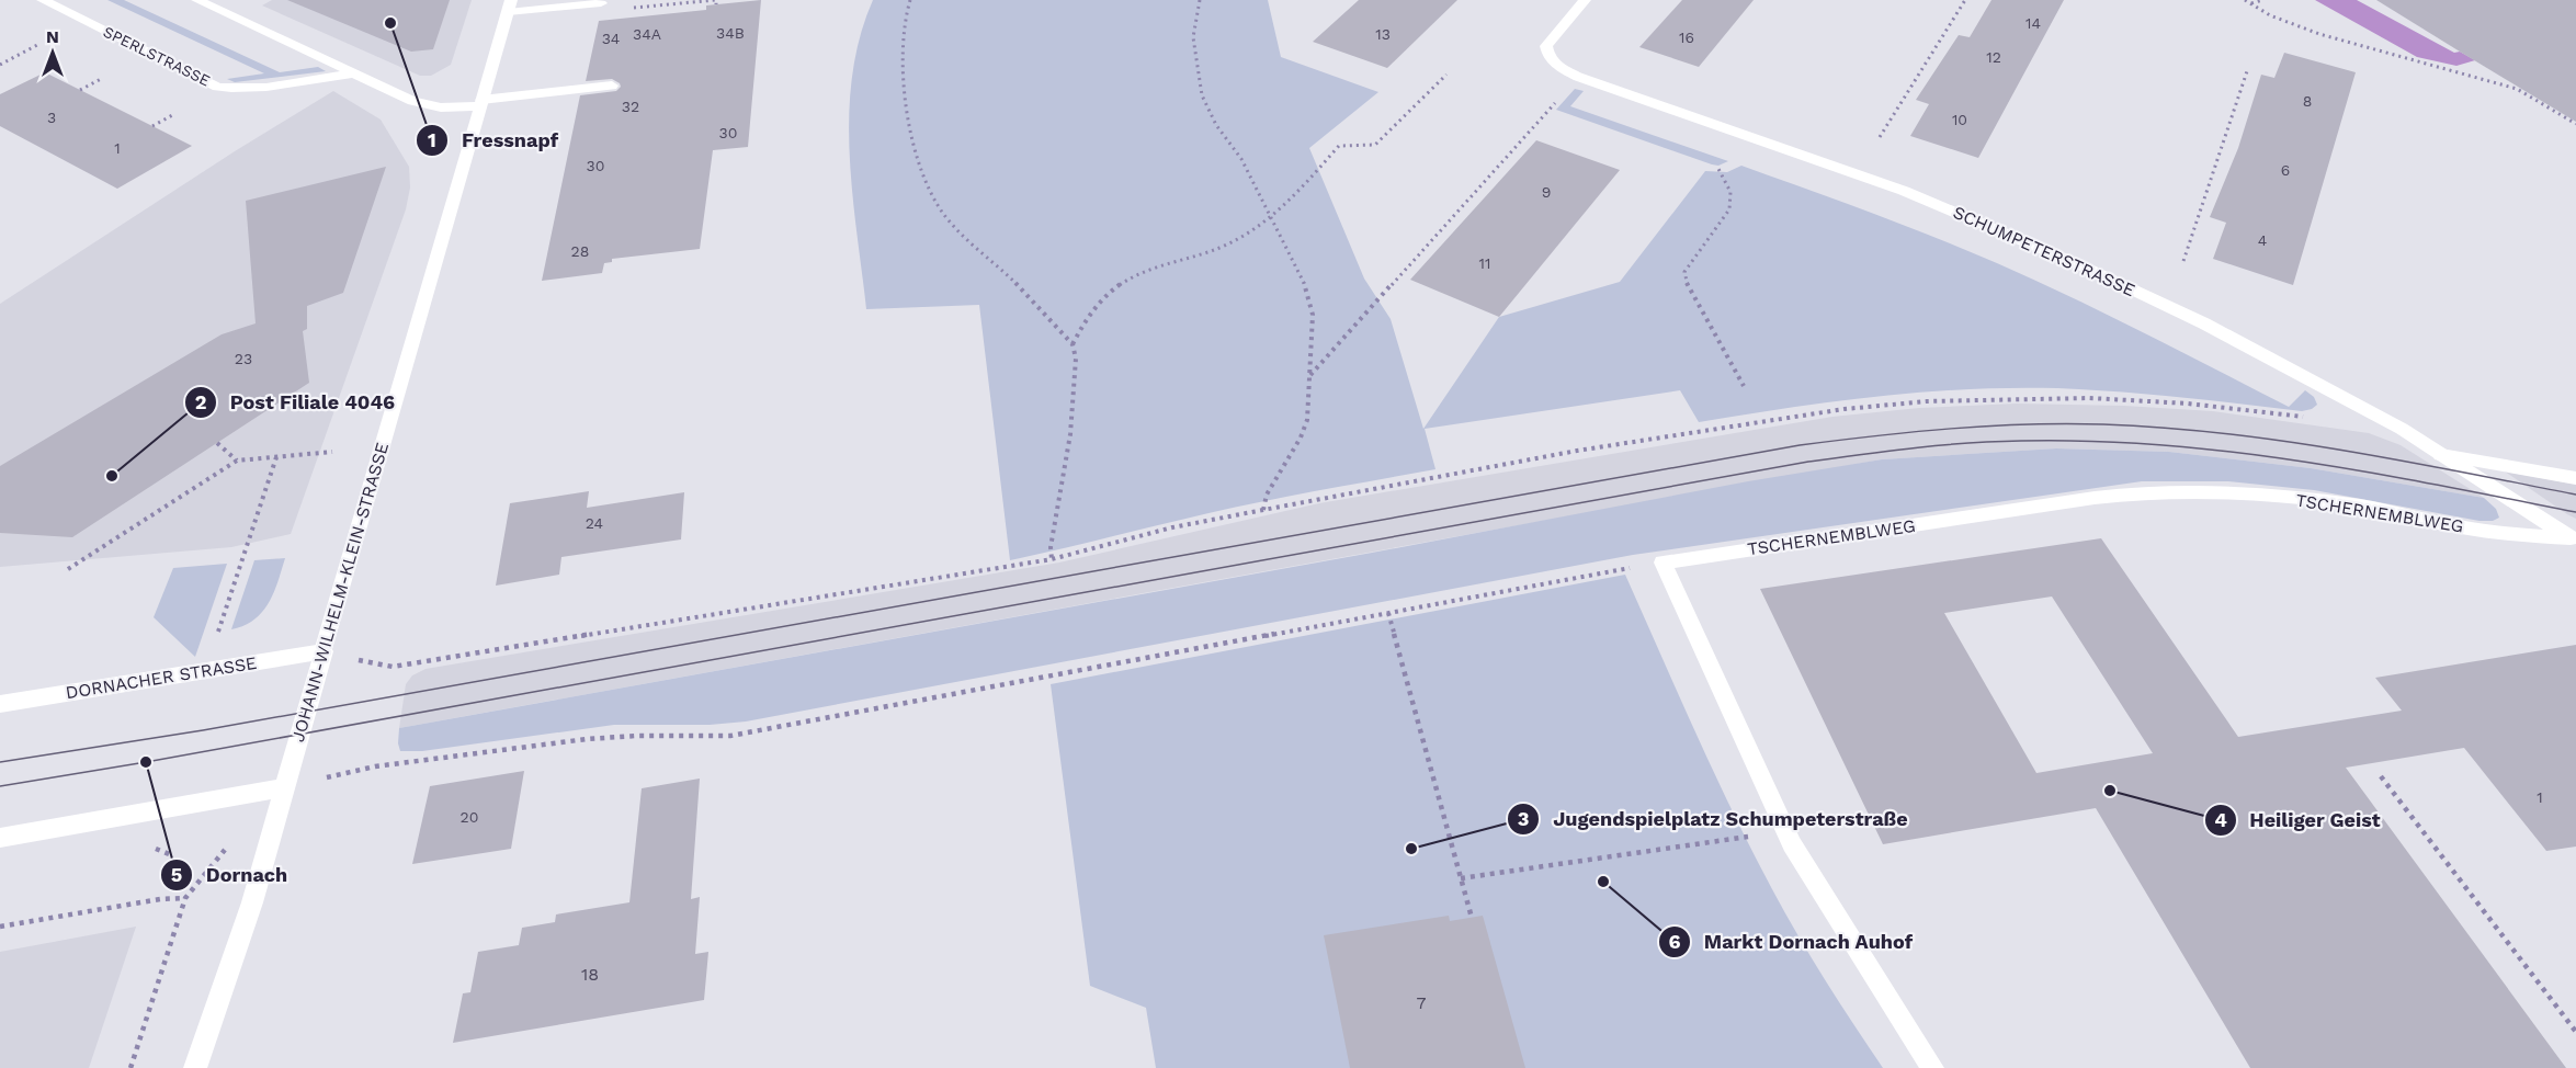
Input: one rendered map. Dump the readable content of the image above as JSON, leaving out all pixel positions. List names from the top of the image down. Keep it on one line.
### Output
{"streets":{"street":["SPERLSTRASSE","SCHUMPETERSTRASSE","TSCHERNEMBLWEG","JOHANN-WILHELM-KLEIN-STRASSE","DORNACHER STRASSE"]},"crossings":[["SCHUMPETERSTRASSE","TSCHERNEMBLWEG"],["JOHANN-WILHELM-KLEIN-STRASSE","DORNACHER STRASSE"]],"places":["Fressnapf","Post Filiale 4046","Dornach","Heiliger Geist","Jugendspielplatz Schumpeterstraße","Markt Dornach Auhof"],"house_numbers":["14","34B","34A","13","16","34","12","8","32","3","10","30","1","30","6","9","4","28","11","23","24","1","20","18","7"],"north":"top"}
